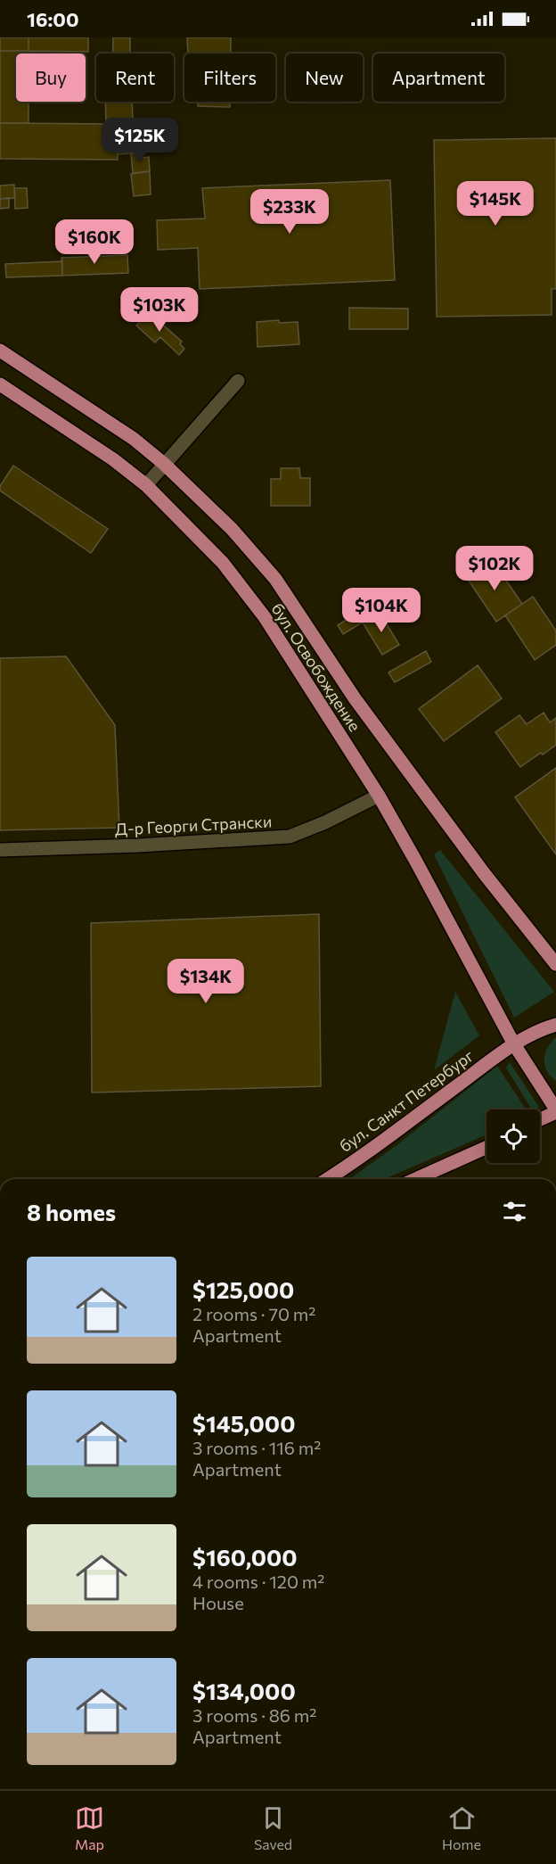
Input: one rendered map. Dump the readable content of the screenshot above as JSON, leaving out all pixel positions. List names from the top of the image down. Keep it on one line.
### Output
{"streets":{"main road":["бул. Освобождение","бул. Санкт Петербург"],"street":["Д-р Георги Странски"]},"crossings":[["бул. Освобождение","Д-р Георги Странски"],["бул. Освобождение","бул. Санкт Петербург"]],"page":{"status":"16:00","chip":["Buy","Rent","Filters","New","Apartment"],"price":["$125K","$145K","$233K","$160K","$103K","$102K","$104K","$134K"],"heading":"8 homes","list":[{"name":"$125,000","note":"2 rooms · 70 m² · Apartment"},{"name":"$145,000","note":"3 rooms · 116 m² · Apartment"},{"name":"$160,000","note":"4 rooms · 120 m² · House"},{"name":"$134,000","note":"3 rooms · 86 m² · Apartment"}],"tabs":["Map","Saved","Home"]}}
